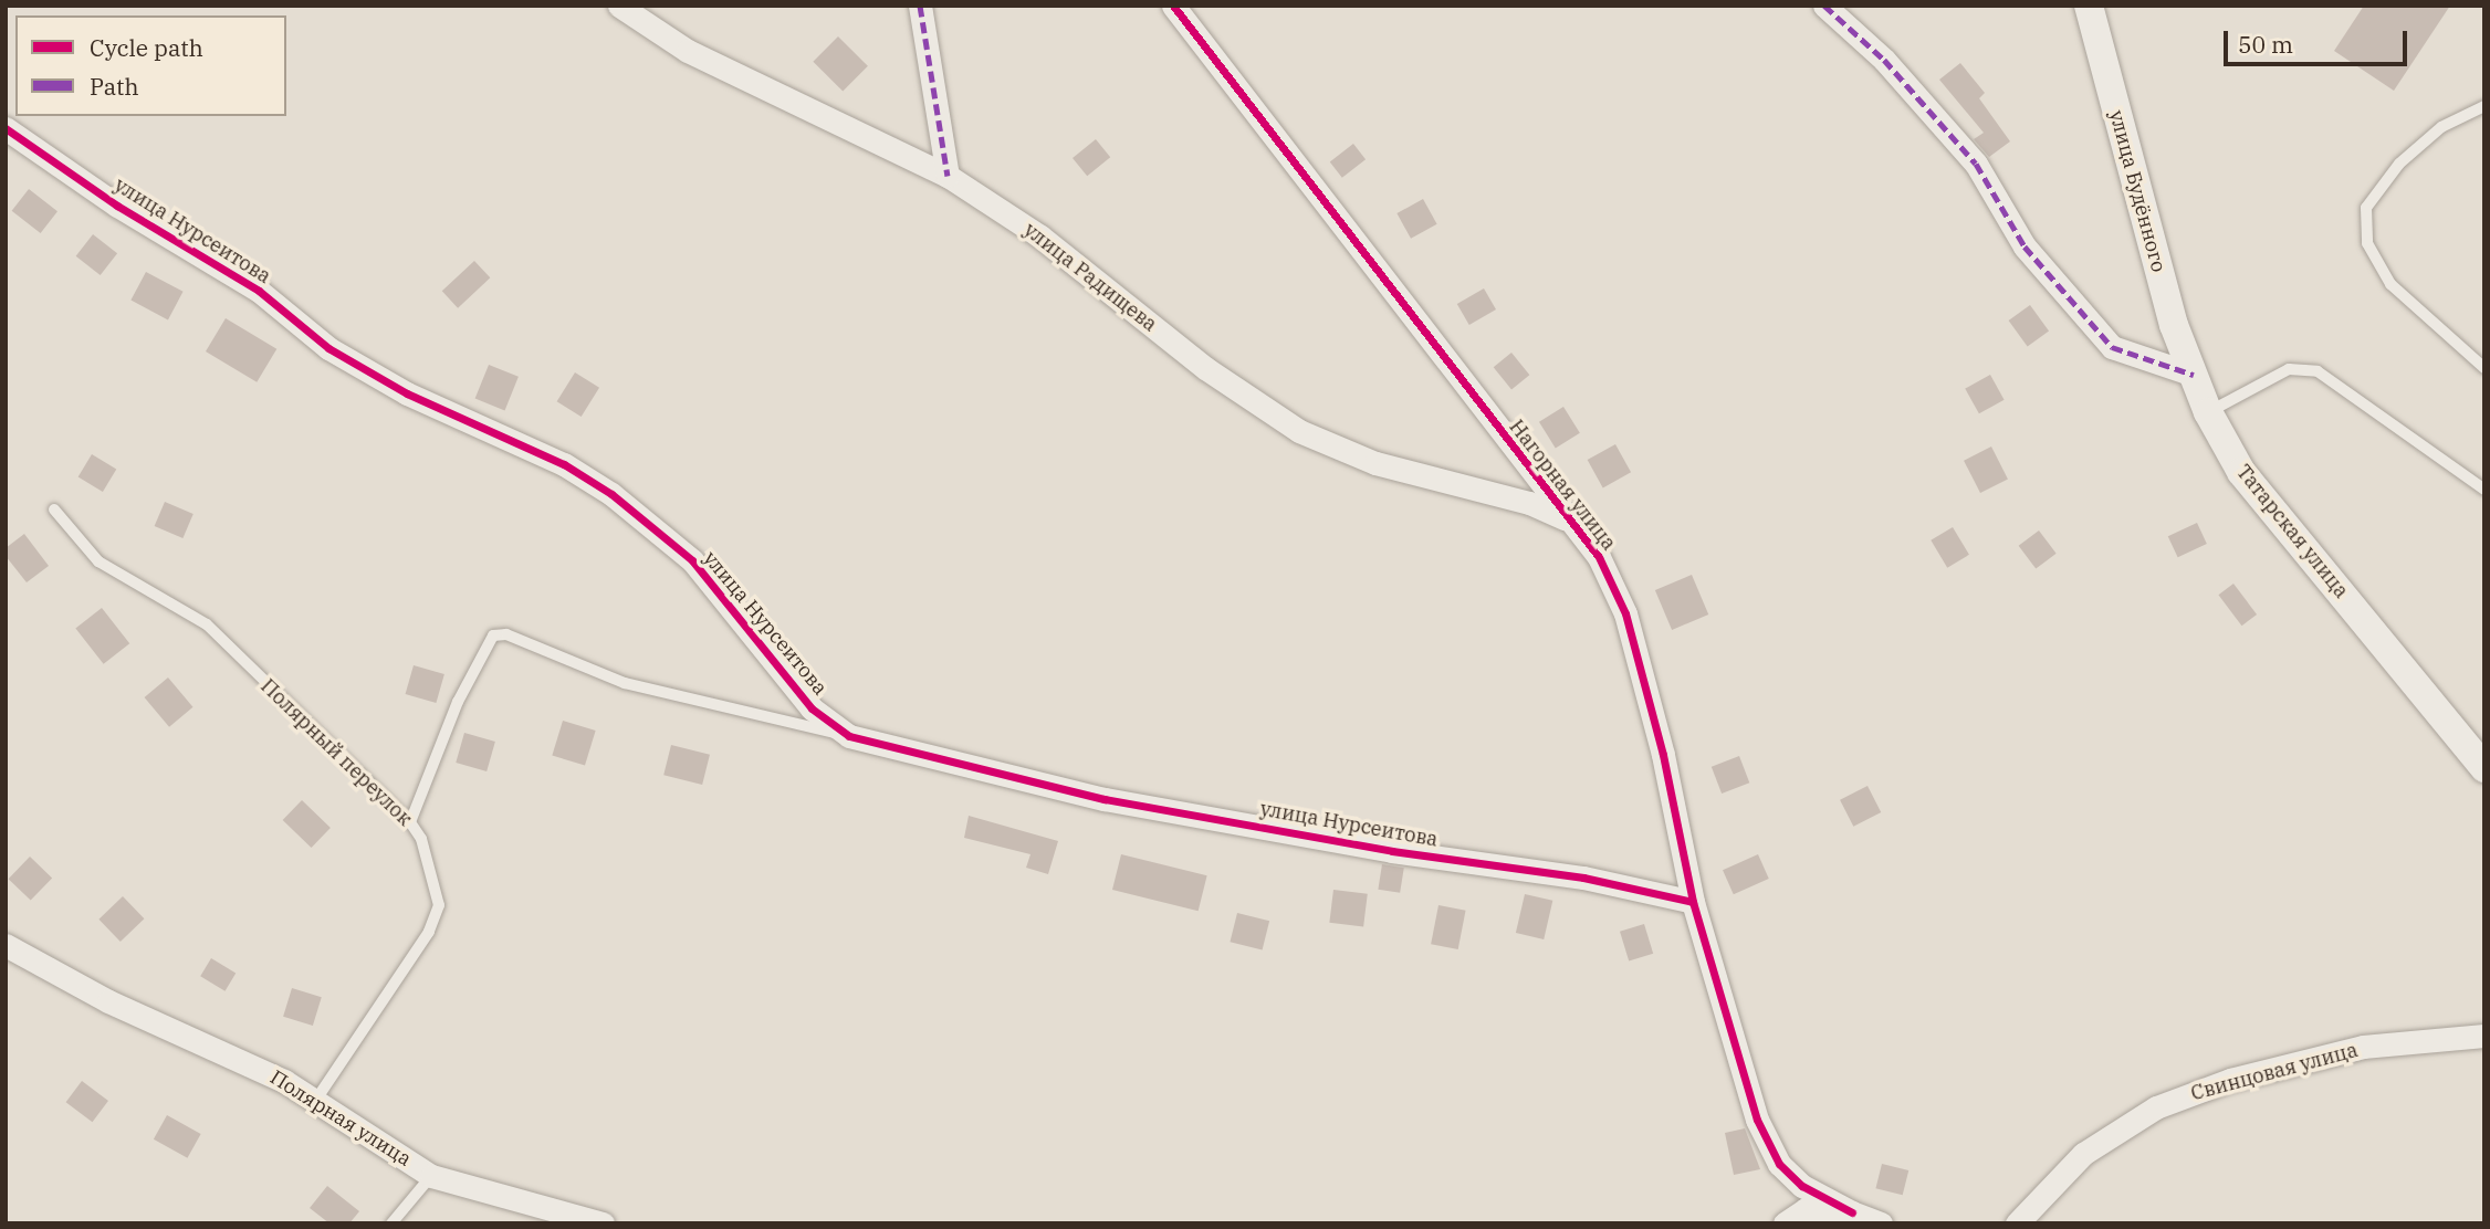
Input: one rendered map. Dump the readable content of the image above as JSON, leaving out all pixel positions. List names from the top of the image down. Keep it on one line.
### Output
{"streets":{"street":["улица Будённого","улица Нурсеитова","улица Радищева","Нагорная улица","Татарская улица","Свинцовая улица","Полярная улица"],"lane":["Полярный переулок"]},"crossings":[["улица Будённого","Татарская улица"],["улица Нурсеитова","Нагорная улица"],["улица Радищева","Нагорная улица"],["Полярный переулок","Полярная улица"]],"legend":["Cycle path","Path"],"scale_bar":"50 m"}
